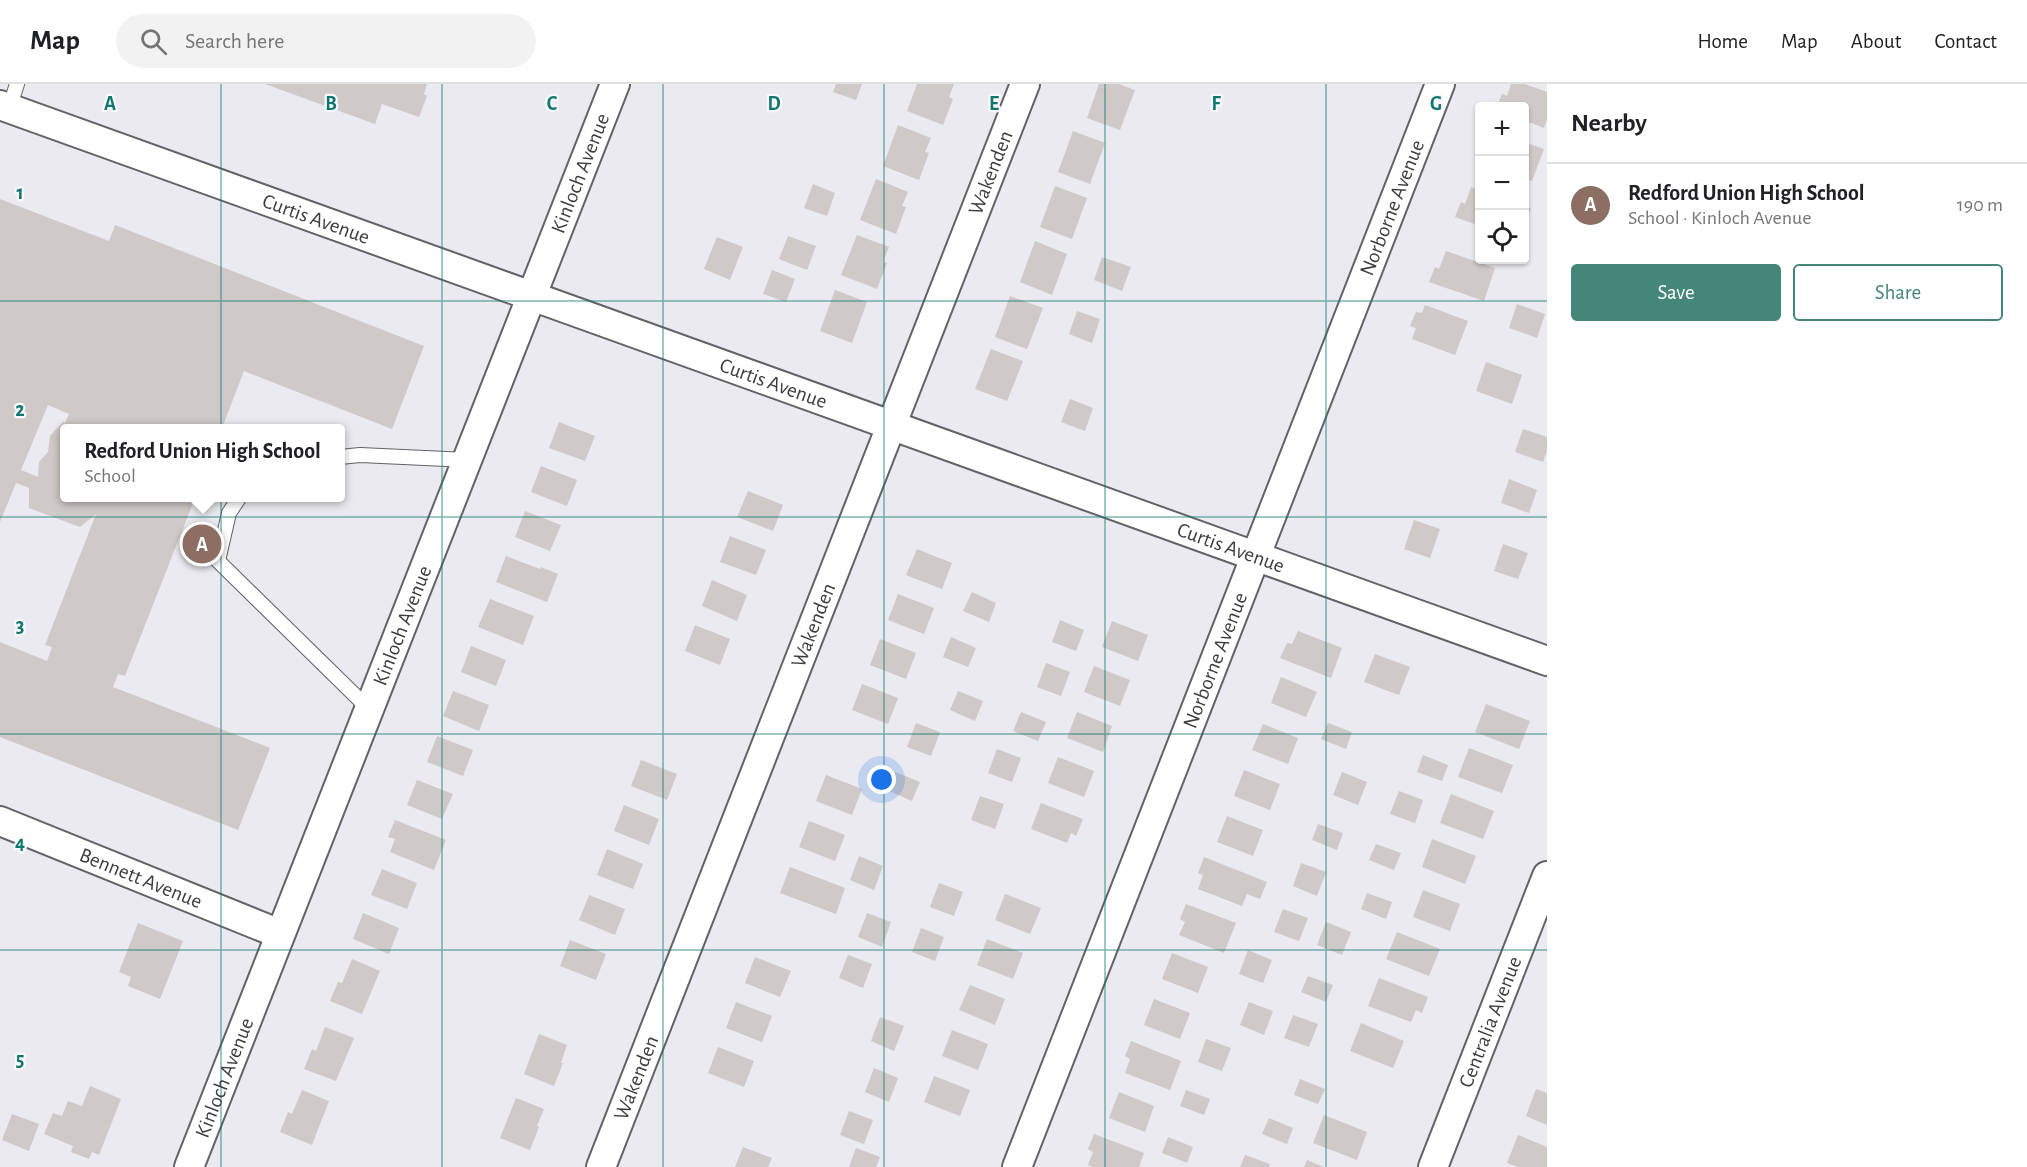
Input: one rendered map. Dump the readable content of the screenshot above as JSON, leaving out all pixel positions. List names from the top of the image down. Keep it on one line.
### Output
{"streets":{"street":["Kinloch Avenue","Wakenden","Norborne Avenue","Curtis Avenue","Bennett Avenue","Centralia Avenue"]},"crossings":[["Kinloch Avenue","Curtis Avenue"],["Kinloch Avenue","Bennett Avenue"],["Wakenden","Curtis Avenue"],["Norborne Avenue","Curtis Avenue"]],"page":{"header":"Map","search":"Search here","nav":["Home","Map","About","Contact"],"heading":"Nearby","map_buttons":["+","−"],"list":[{"mark":"A","name":"Redford Union High School","note":"School · Kinloch Avenue","value":"190 m"}],"buttons":["Save","Share"],"popup":["Redford Union High School","School"],"pins":"A"},"grid":{"columns":["A","B","C","D","E","F","G"],"rows":["1","2","3","4","5"]}}
